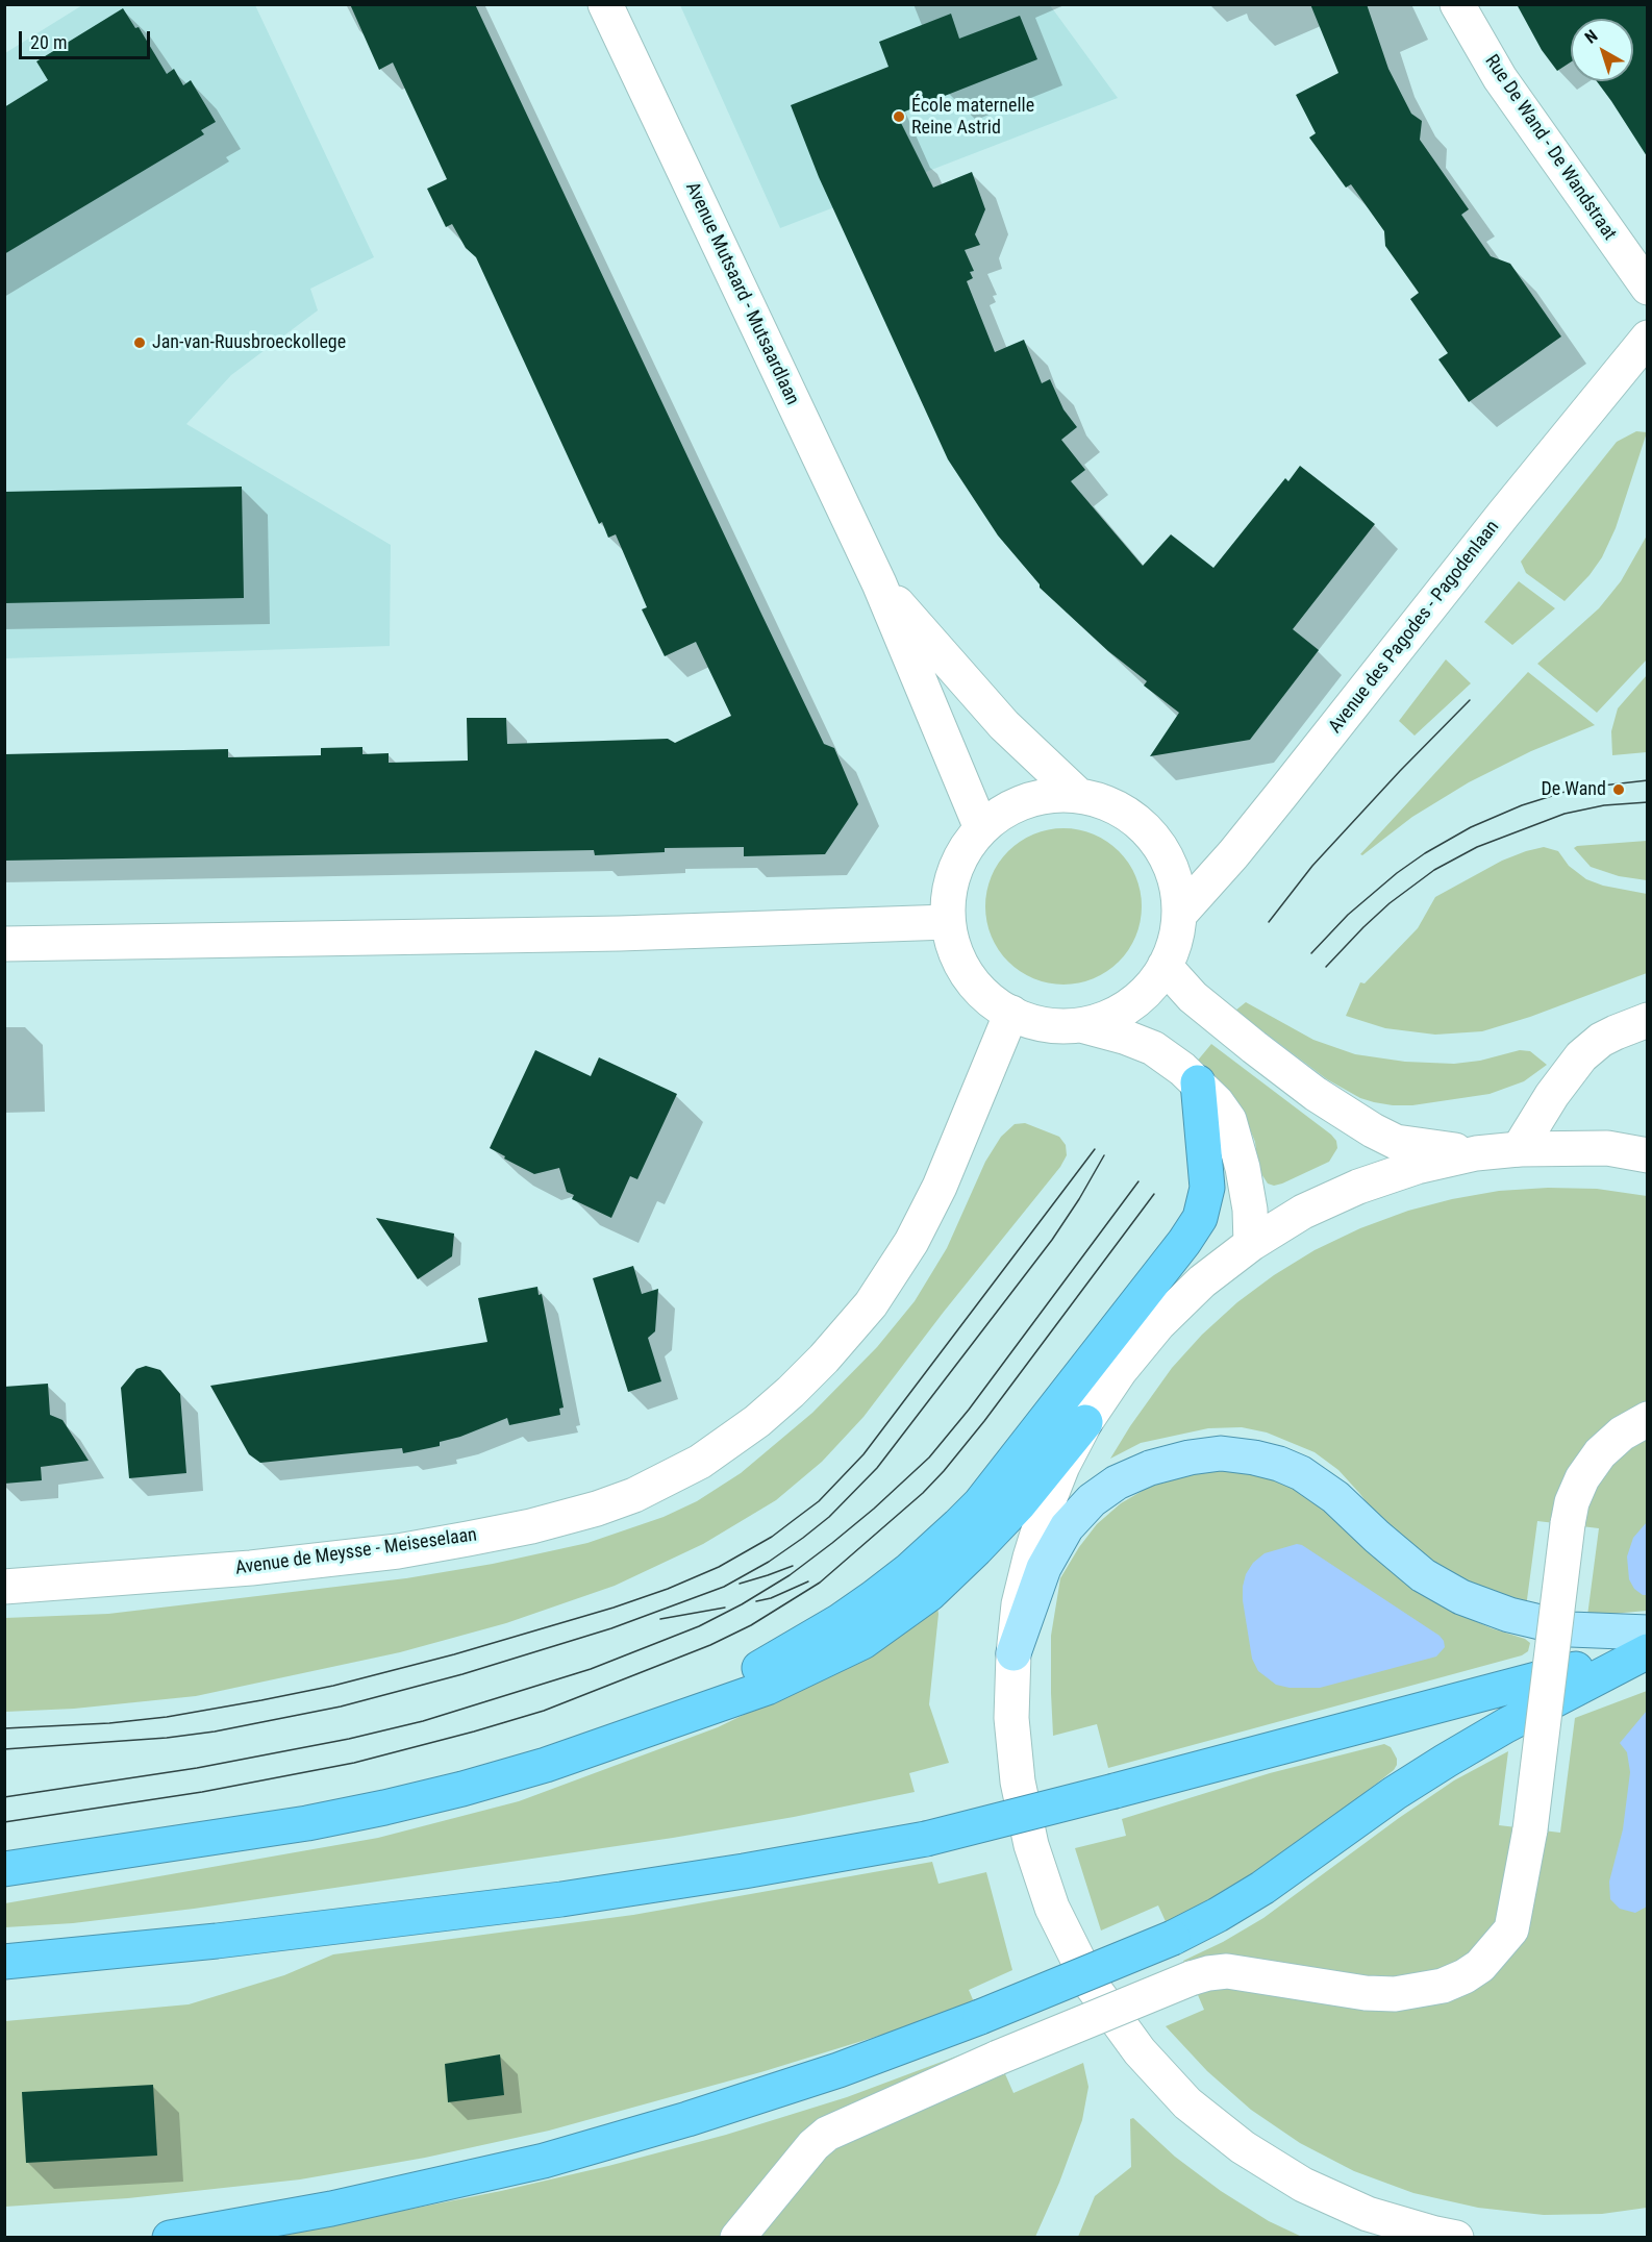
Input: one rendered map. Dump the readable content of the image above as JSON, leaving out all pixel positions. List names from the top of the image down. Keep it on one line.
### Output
{"streets":{"street":["Rue De Wand - De Wandstraat","Avenue Mutsaard - Mutsaardlaan","Avenue des Pagodes - Pagodenlaan","Avenue de Meysse - Meiseselaan"]},"places":["École maternelle Reine Astrid","Jan-van-Ruusbroeckollege","De Wand"],"scale_bar":"20 m","north":"top left"}
